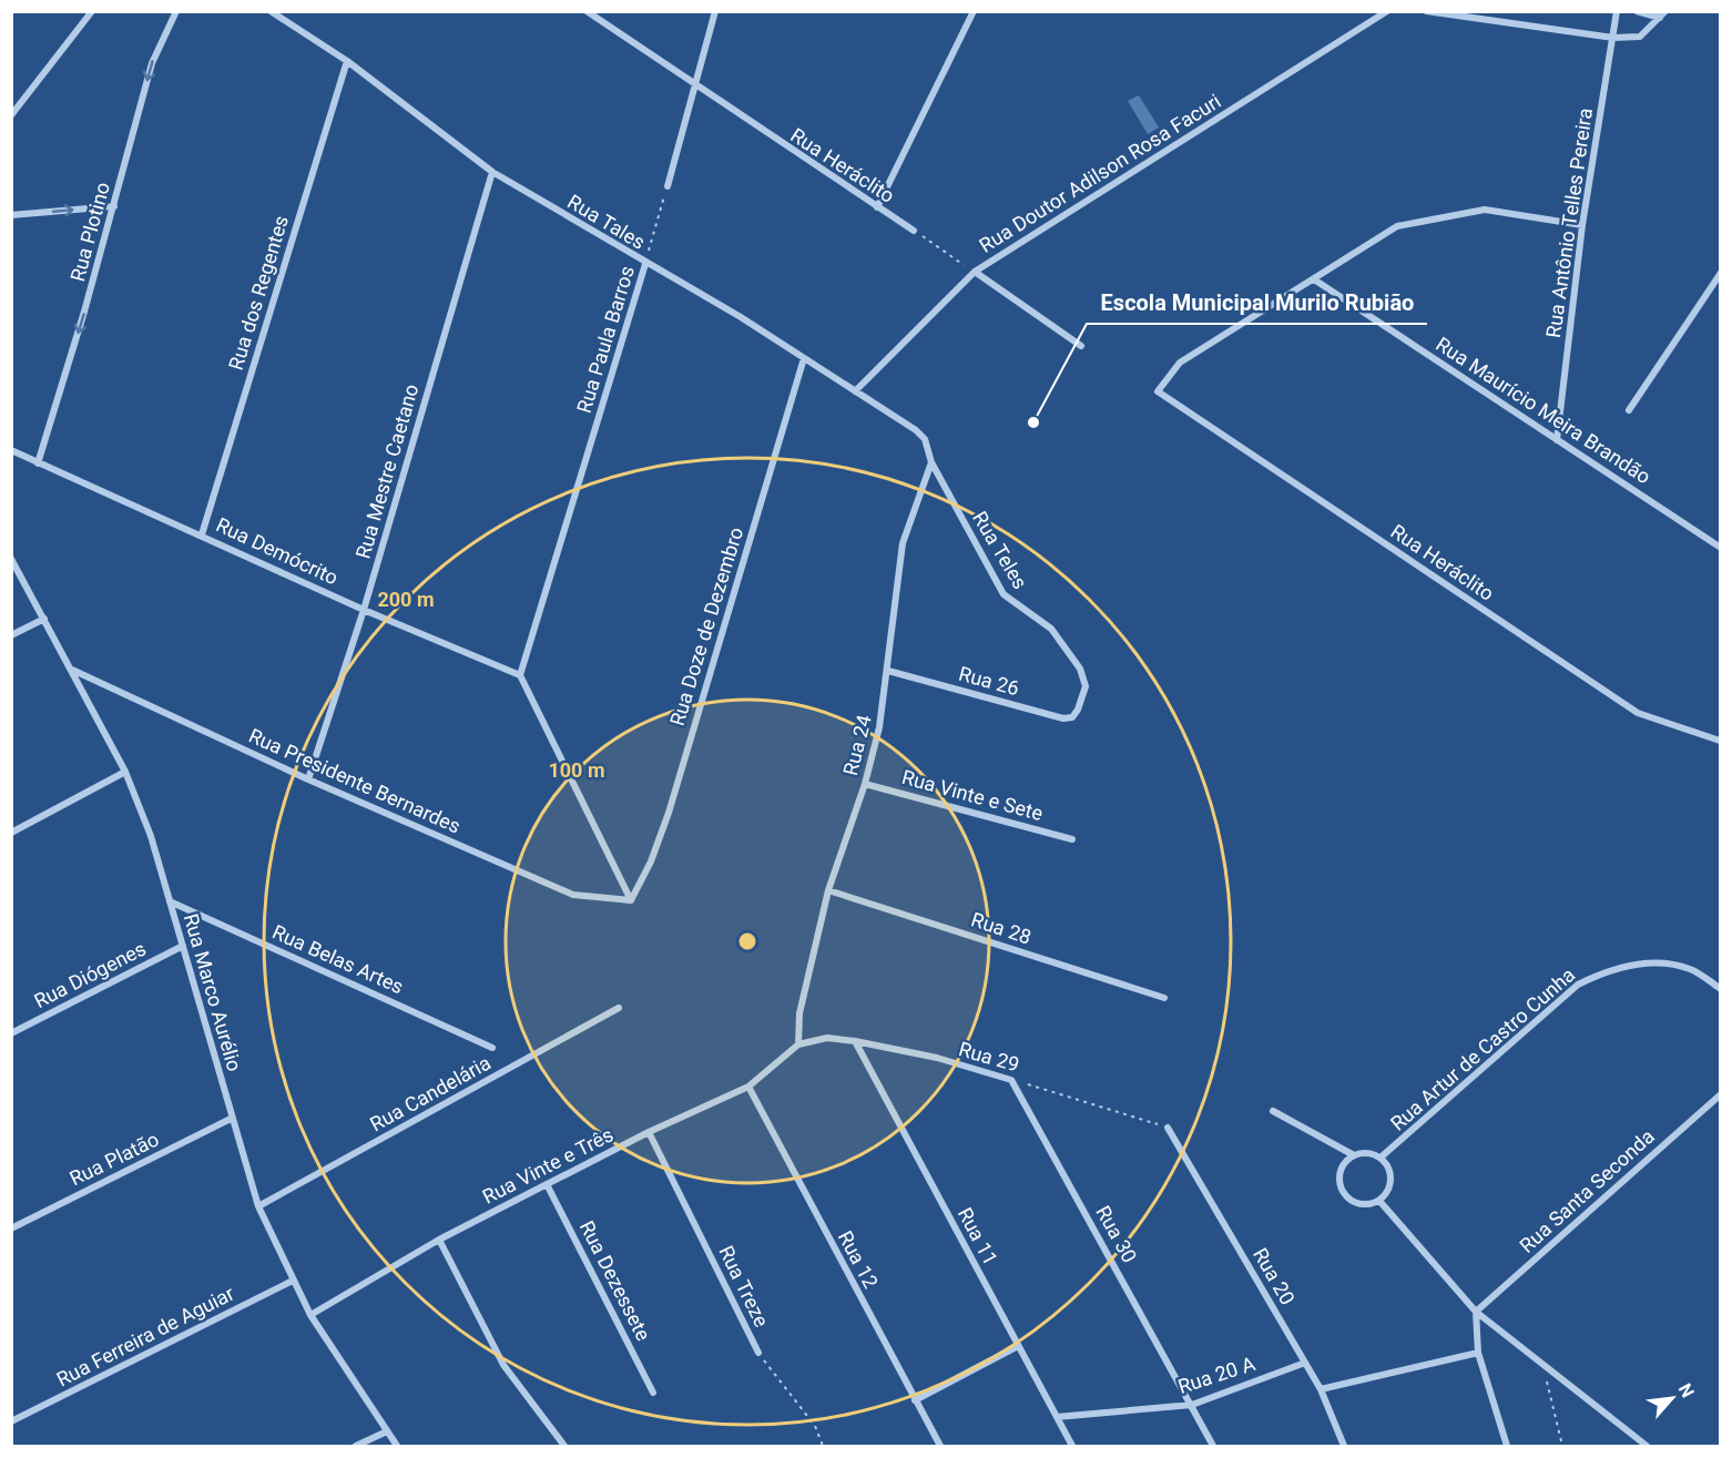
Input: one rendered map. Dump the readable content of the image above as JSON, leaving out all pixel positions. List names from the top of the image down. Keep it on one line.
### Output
{"streets":{"street":["Rua Heráclito","Rua Doutor Adilson Rosa Facuri","Rua Tales","Rua Antônio Telles Pereira","Rua Plotino","Rua dos Regentes","Rua Paula Barros","Rua Maurício Meira Brandão","Rua Mestre Caetano","Rua Teles","Rua Demócrito","Rua Doze de Dezembro","Rua 26","Rua 24","Rua Presidente Bernardes","Rua Vinte e Sete","Rua 28","Rua Belas Artes","Rua Diógenes","Rua Marco Aurélio","Rua Artur de Castro Cunha","Rua 29","Rua Candelária","Rua Platão","Rua Vinte e Três","Rua Santa Seconda","Rua 30","Rua 11","Rua 12","Rua 20","Rua Dezessete","Rua Treze","Rua Ferreira de Aguiar","Rua 20 A"]},"crossings":[["Rua Heráclito","Rua Maurício Meira Brandão"],["Rua Doutor Adilson Rosa Facuri","Rua Tales"],["Rua Tales","Rua dos Regentes"],["Rua Tales","Rua Paula Barros"],["Rua Tales","Rua Mestre Caetano"],["Rua Tales","Rua Teles"],["Rua Tales","Rua Doze de Dezembro"],["Rua Tales","Rua 24"],["Rua Antônio Telles Pereira","Rua Maurício Meira Brandão"],["Rua Plotino","Rua Demócrito"],["Rua dos Regentes","Rua Demócrito"],["Rua Paula Barros","Rua Demócrito"],["Rua Mestre Caetano","Rua Demócrito"],["Rua Mestre Caetano","Rua Presidente Bernardes"],["Rua Teles","Rua 26"],["Rua Teles","Rua 24"],["Rua Doze de Dezembro","Rua Presidente Bernardes"],["Rua 26","Rua 24"],["Rua 24","Rua Vinte e Sete"],["Rua 24","Rua 28"],["Rua 24","Rua 29"],["Rua 24","Rua Vinte e Três"],["Rua Presidente Bernardes","Rua Marco Aurélio"],["Rua Belas Artes","Rua Marco Aurélio"],["Rua Diógenes","Rua Marco Aurélio"],["Rua Marco Aurélio","Rua Candelária"],["Rua Marco Aurélio","Rua Platão"],["Rua Marco Aurélio","Rua Vinte e Três"],["Rua Marco Aurélio","Rua Ferreira de Aguiar"],["Rua 29","Rua Vinte e Três"],["Rua 29","Rua 30"],["Rua 29","Rua 11"],["Rua 29","Rua 20"],["Rua Vinte e Três","Rua 12"],["Rua Vinte e Três","Rua Dezessete"],["Rua Vinte e Três","Rua Treze"],["Rua 30","Rua 20 A"],["Rua 11","Rua 20 A"],["Rua 20","Rua 20 A"]],"one_way":["Rua Plotino"],"places":["Escola Municipal Murilo Rubião"],"north":"top right","rings":["200 m","100 m"]}
